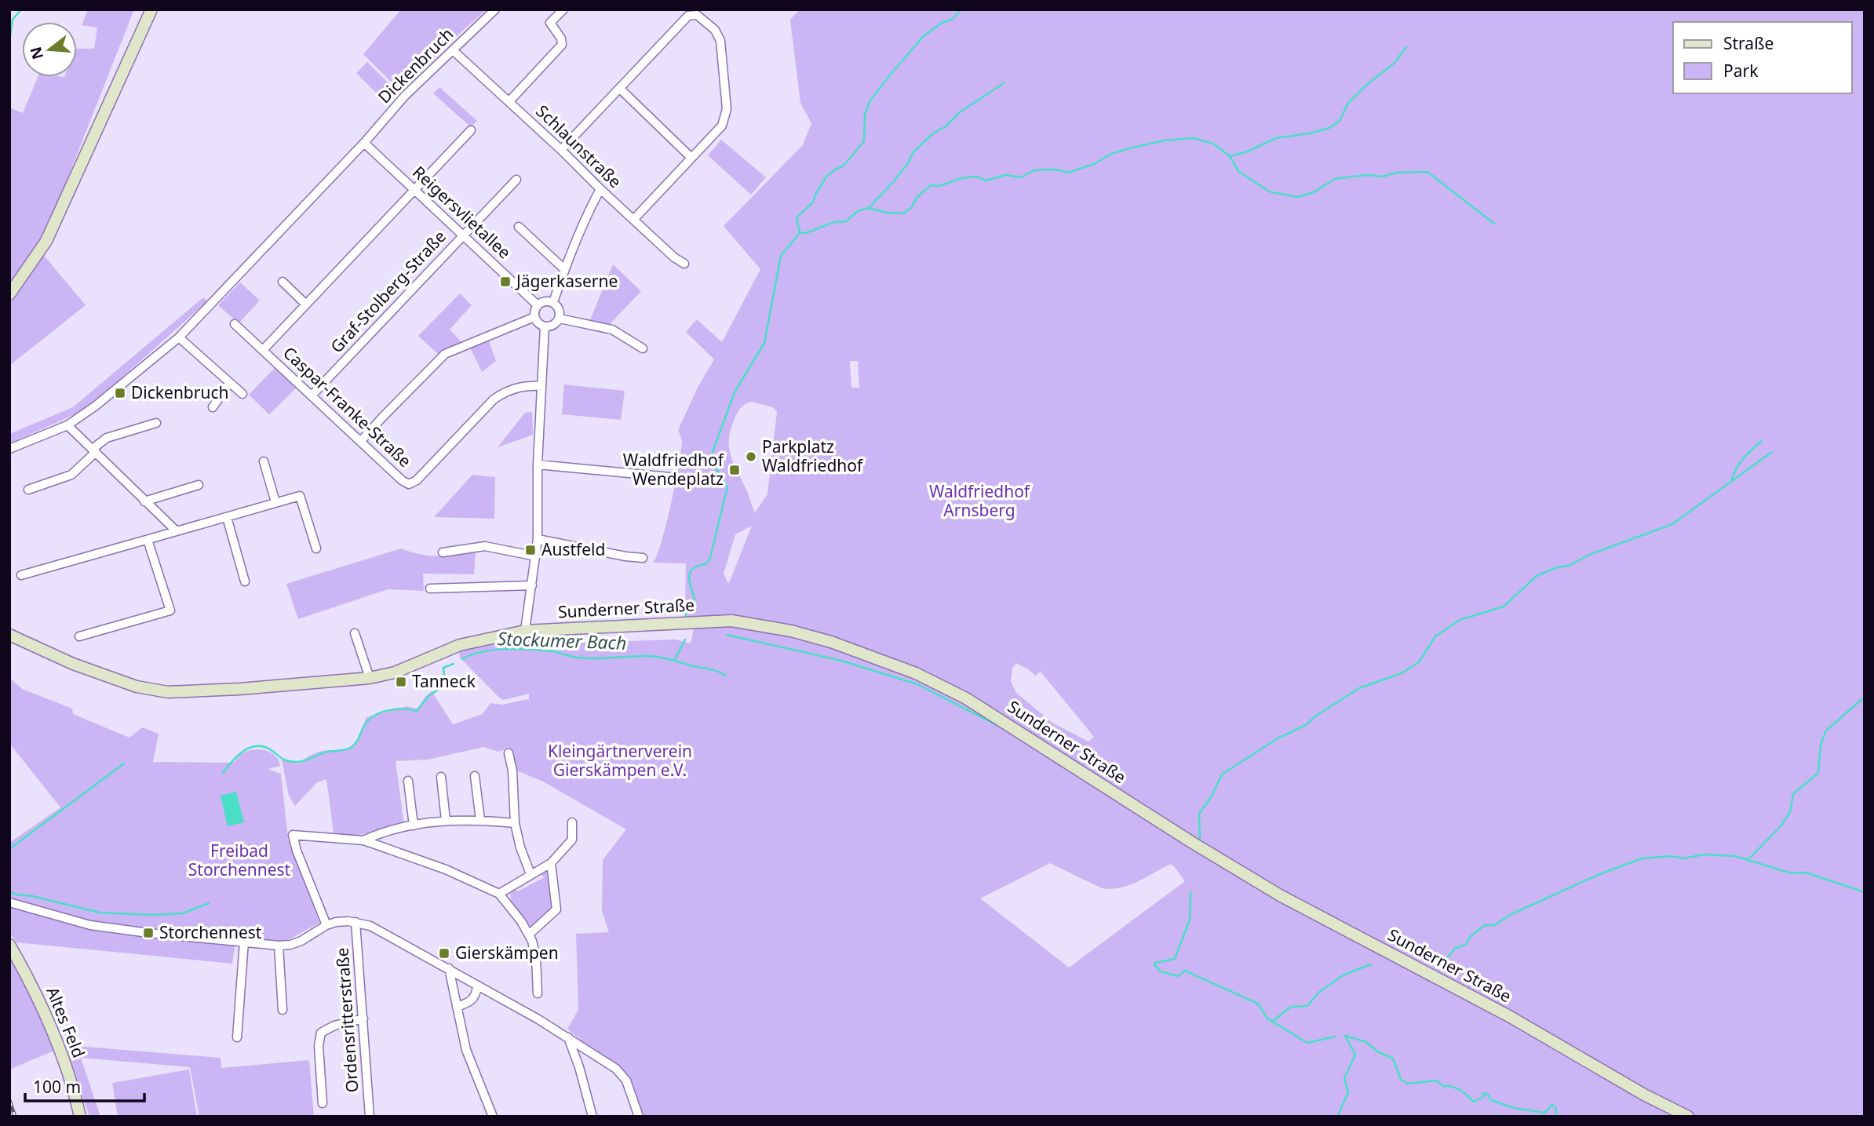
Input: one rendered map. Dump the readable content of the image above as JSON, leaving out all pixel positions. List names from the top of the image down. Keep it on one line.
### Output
{"streets":{"main road":["Sunderner Straße","Altes Feld"],"street":["Dickenbruch","Schlaunstraße","Reigersvlietallee","Graf-Stolberg-Straße","Caspar-Franke-Straße","Ordensritterstraße"]},"crossings":[["Dickenbruch","Schlaunstraße"],["Dickenbruch","Reigersvlietallee"],["Reigersvlietallee","Graf-Stolberg-Straße"],["Graf-Stolberg-Straße","Caspar-Franke-Straße"]],"water":["Stockumer Bach"],"parks":["Waldfriedhof Arnsberg","Kleingärtnerverein Gierskämpen e.V.","Freibad Storchennest"],"places":{"transit":["Jägerkaserne","Dickenbruch","Waldfriedhof Wendeplatz","Austfeld","Tanneck","Storchennest","Gierskämpen"],"other":["Parkplatz Waldfriedhof"]},"legend":["Straße","Park"],"scale_bar":"100 m","north":"left"}
